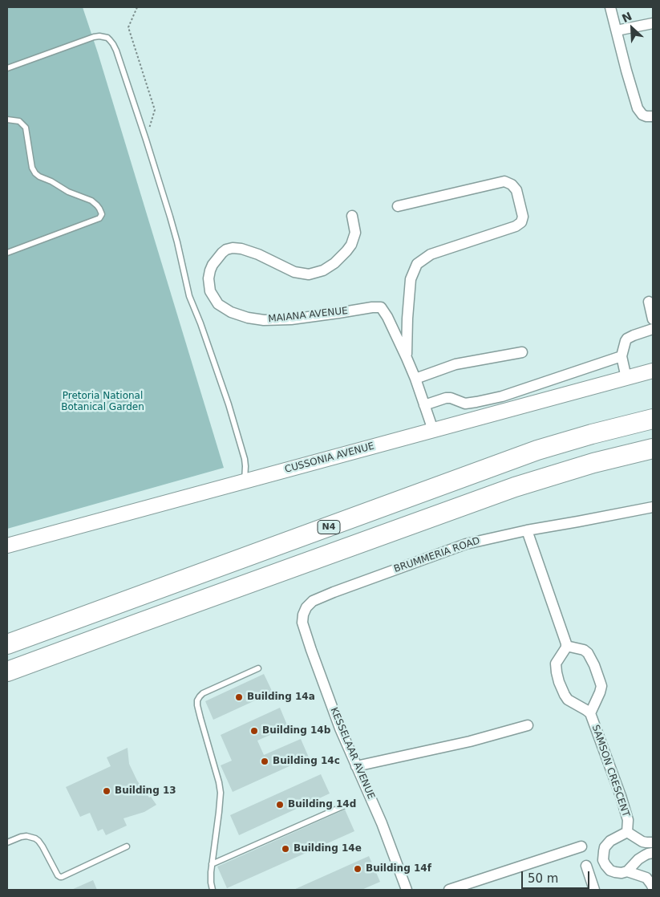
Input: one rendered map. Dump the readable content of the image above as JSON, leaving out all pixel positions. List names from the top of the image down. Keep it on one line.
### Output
{"streets":{"highway":["N4"],"main road":["CUSSONIA AVENUE"],"street":["MAIANA AVENUE","BRUMMERIA ROAD","KESSELAAR AVENUE","SAMSON CRESCENT"]},"crossings":[["MAIANA AVENUE","CUSSONIA AVENUE"],["BRUMMERIA ROAD","KESSELAAR AVENUE"]],"parks":["Pretoria National Botanical Garden"],"places":["Building 14a","Building 14b","Building 14c","Building 13","Building 14d","Building 14e","Building 14f"],"scale_bar":"50 m","north":"top left"}
